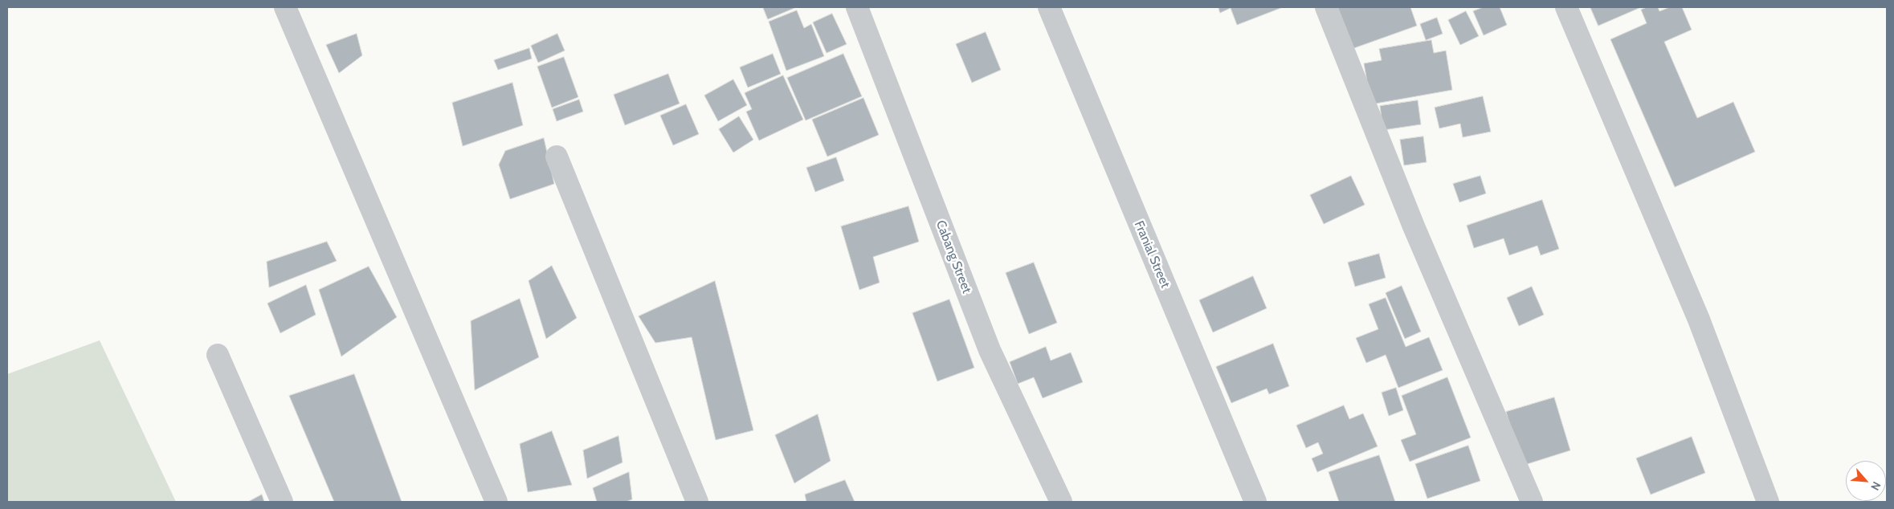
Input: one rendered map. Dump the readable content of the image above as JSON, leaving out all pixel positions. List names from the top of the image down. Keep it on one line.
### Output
{"streets":{"street":["Franial Street","Cabang Street"]},"north":"bottom right"}
